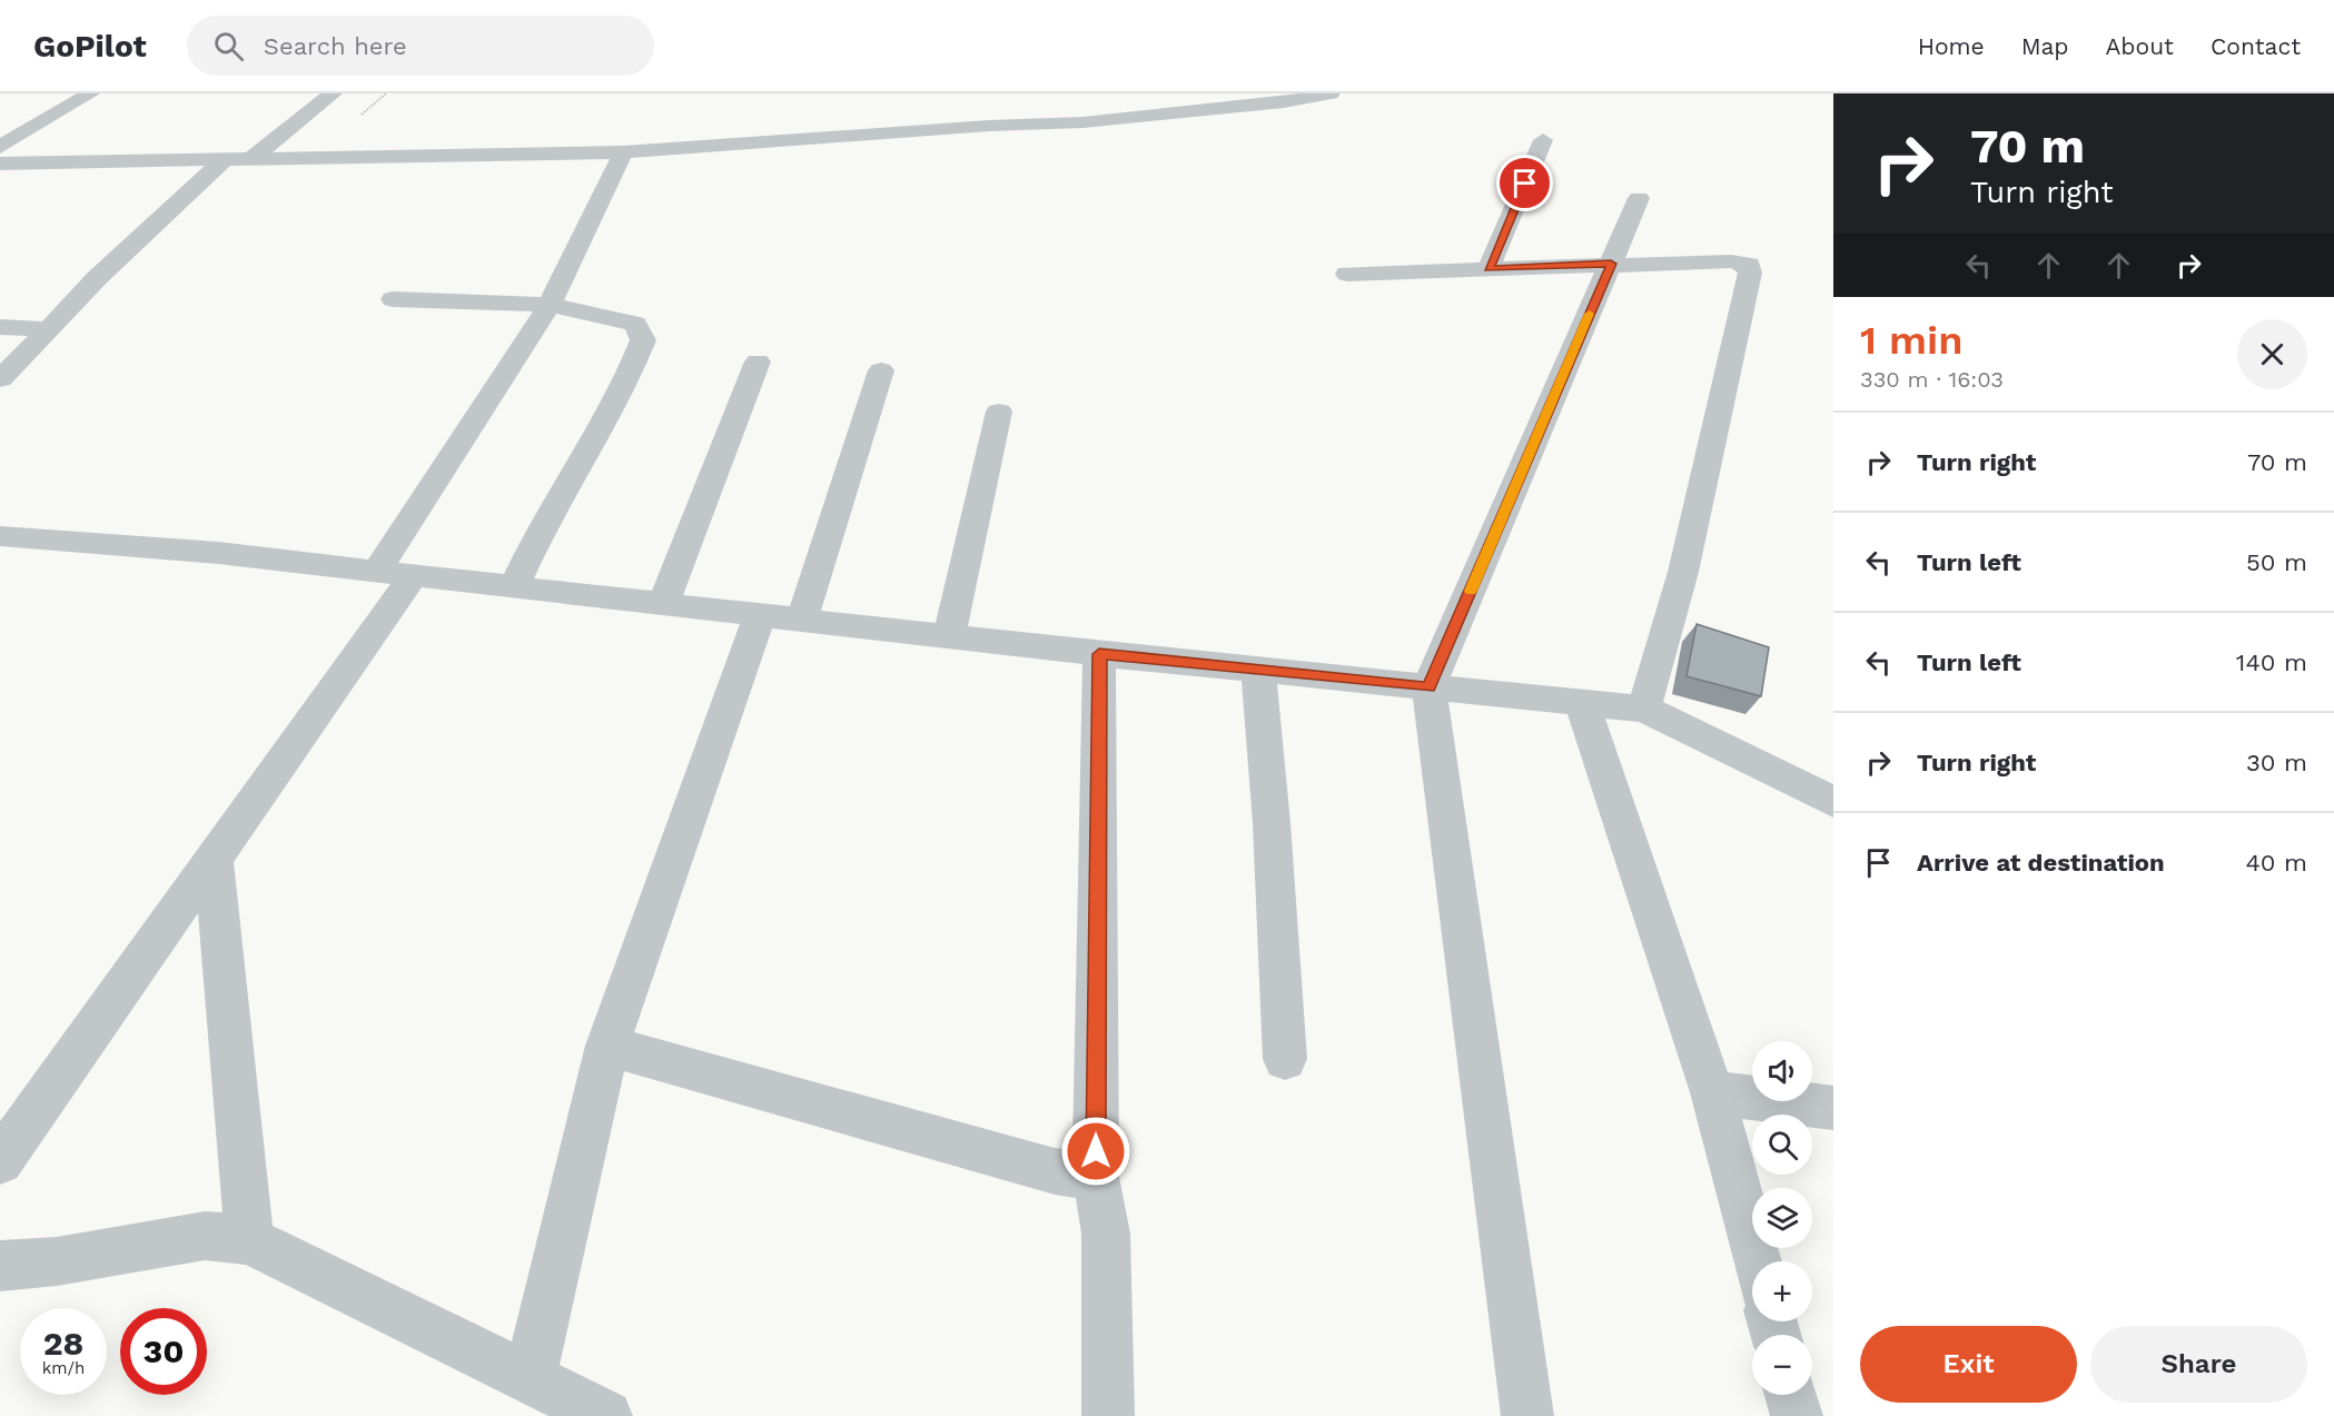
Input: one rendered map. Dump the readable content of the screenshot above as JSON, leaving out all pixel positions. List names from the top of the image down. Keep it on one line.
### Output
{"page":{"header":"GoPilot","search":"Search here","nav":["Home","Map","About","Contact"],"turn":["70 m","Turn right"],"heading":["1 min","330 m · 16:03"],"list":[{"name":"Turn right","value":"70 m"},{"name":"Turn left","value":"50 m"},{"name":"Turn left","value":"140 m"},{"name":"Turn right","value":"30 m"},{"name":"Arrive at destination","value":"40 m"}],"map_buttons":["+","−"],"speed":"28 km/h","limit":"30","buttons":["Exit","Share"]}}
